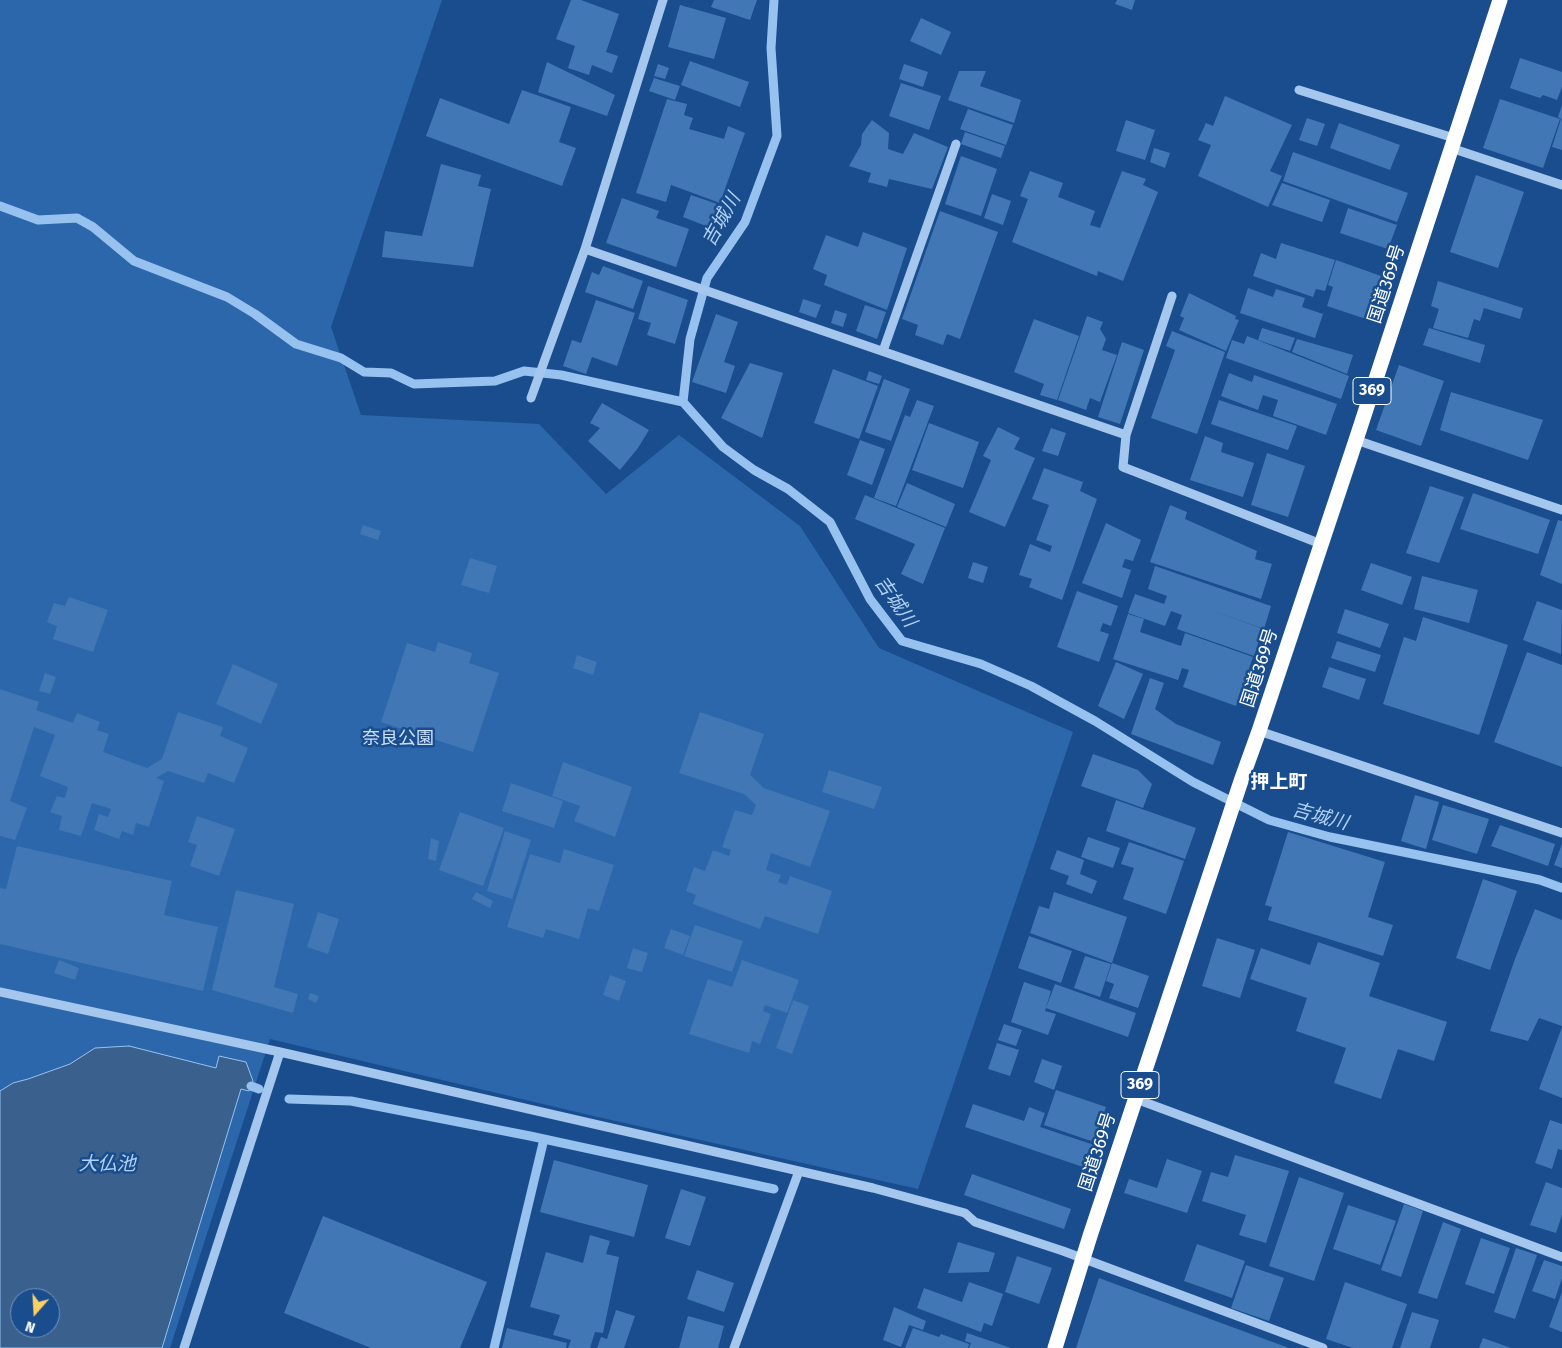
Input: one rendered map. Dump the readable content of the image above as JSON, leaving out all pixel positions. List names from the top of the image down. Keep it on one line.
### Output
{"streets":{"highway":["国道369号","369"]},"districts":["押上町"],"water":["吉城川","大仏池"],"parks":["奈良公園"],"north":"bottom"}
